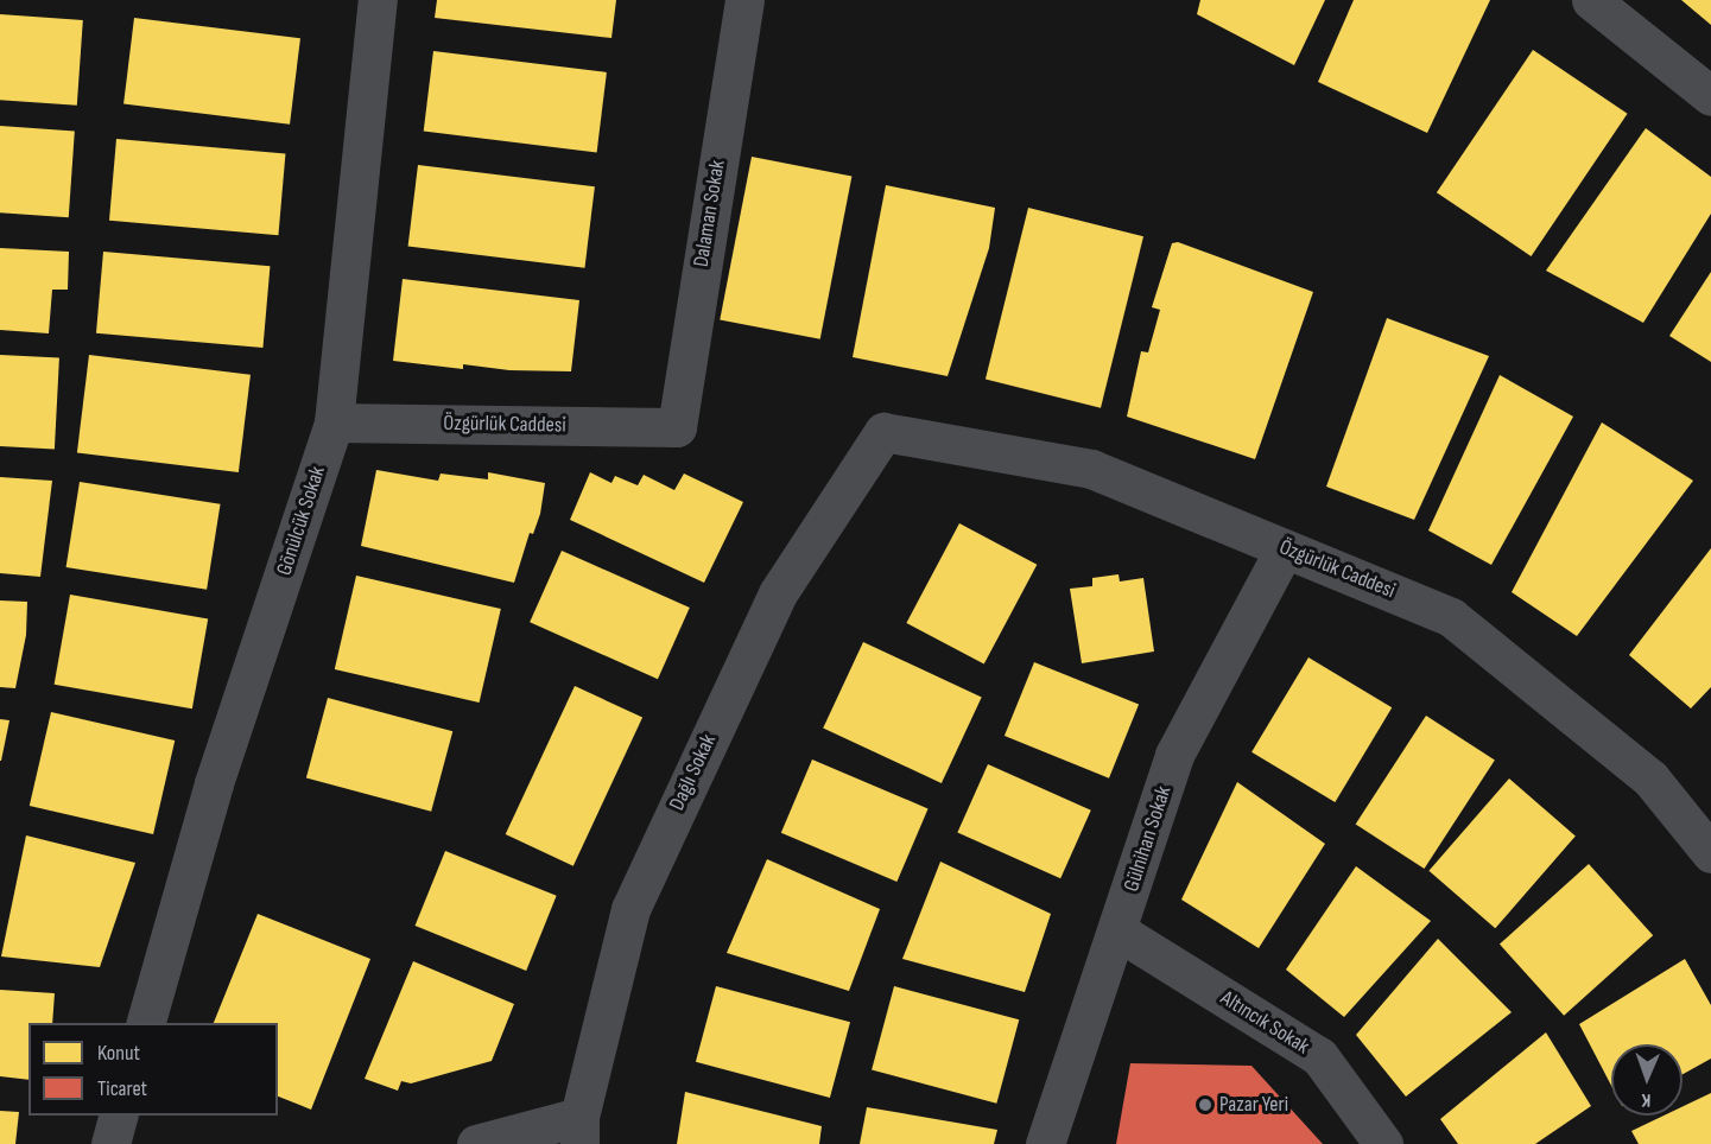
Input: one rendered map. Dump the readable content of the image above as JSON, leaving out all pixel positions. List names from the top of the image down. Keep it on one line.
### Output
{"streets":{"street":["Dalaman Sokak","Özgürlük Caddesi","Gönülcük Sokak","Dağlı Sokak","Gülnihan Sokak","Altıncık Sokak"]},"crossings":[["Dalaman Sokak","Özgürlük Caddesi"],["Özgürlük Caddesi","Gönülcük Sokak"],["Özgürlük Caddesi","Dağlı Sokak"],["Özgürlük Caddesi","Gülnihan Sokak"],["Gülnihan Sokak","Altıncık Sokak"]],"places":["Pazar Yeri"],"legend":["Konut","Ticaret"],"north":"bottom"}
